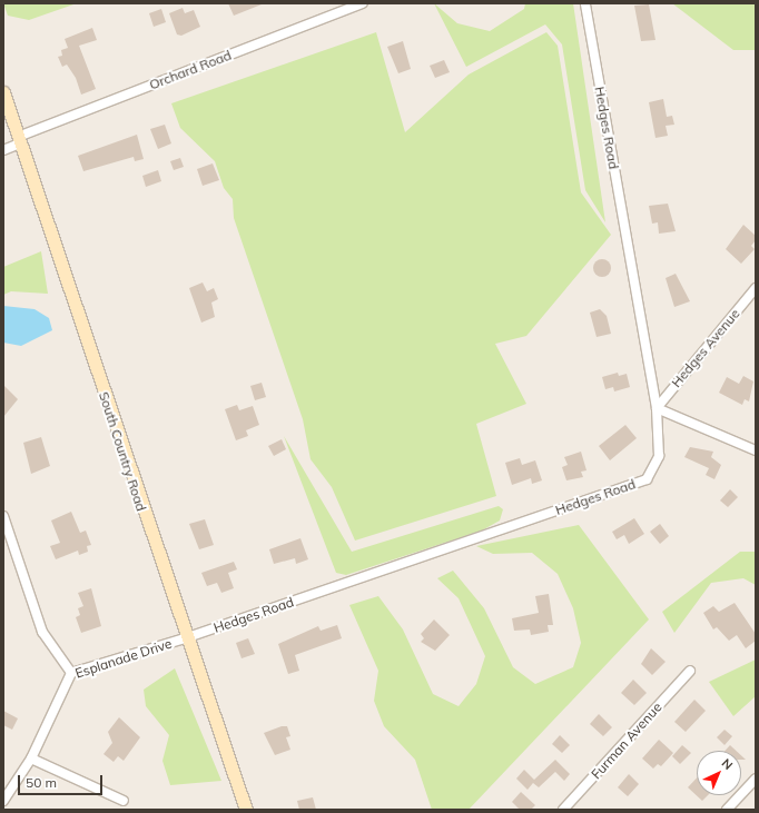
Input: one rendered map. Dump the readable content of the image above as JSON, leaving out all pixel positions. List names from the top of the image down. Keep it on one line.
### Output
{"streets":{"main road":["South Country Road"],"street":["Orchard Road","Hedges Road","Hedges Avenue","Esplanade Drive","Furman Avenue"]},"crossings":[["Orchard Road","South Country Road"],["Hedges Road","Hedges Avenue"],["Hedges Road","South Country Road"],["Hedges Road","Esplanade Drive"],["South Country Road","Esplanade Drive"]],"scale_bar":"50 m","north":"top right"}
